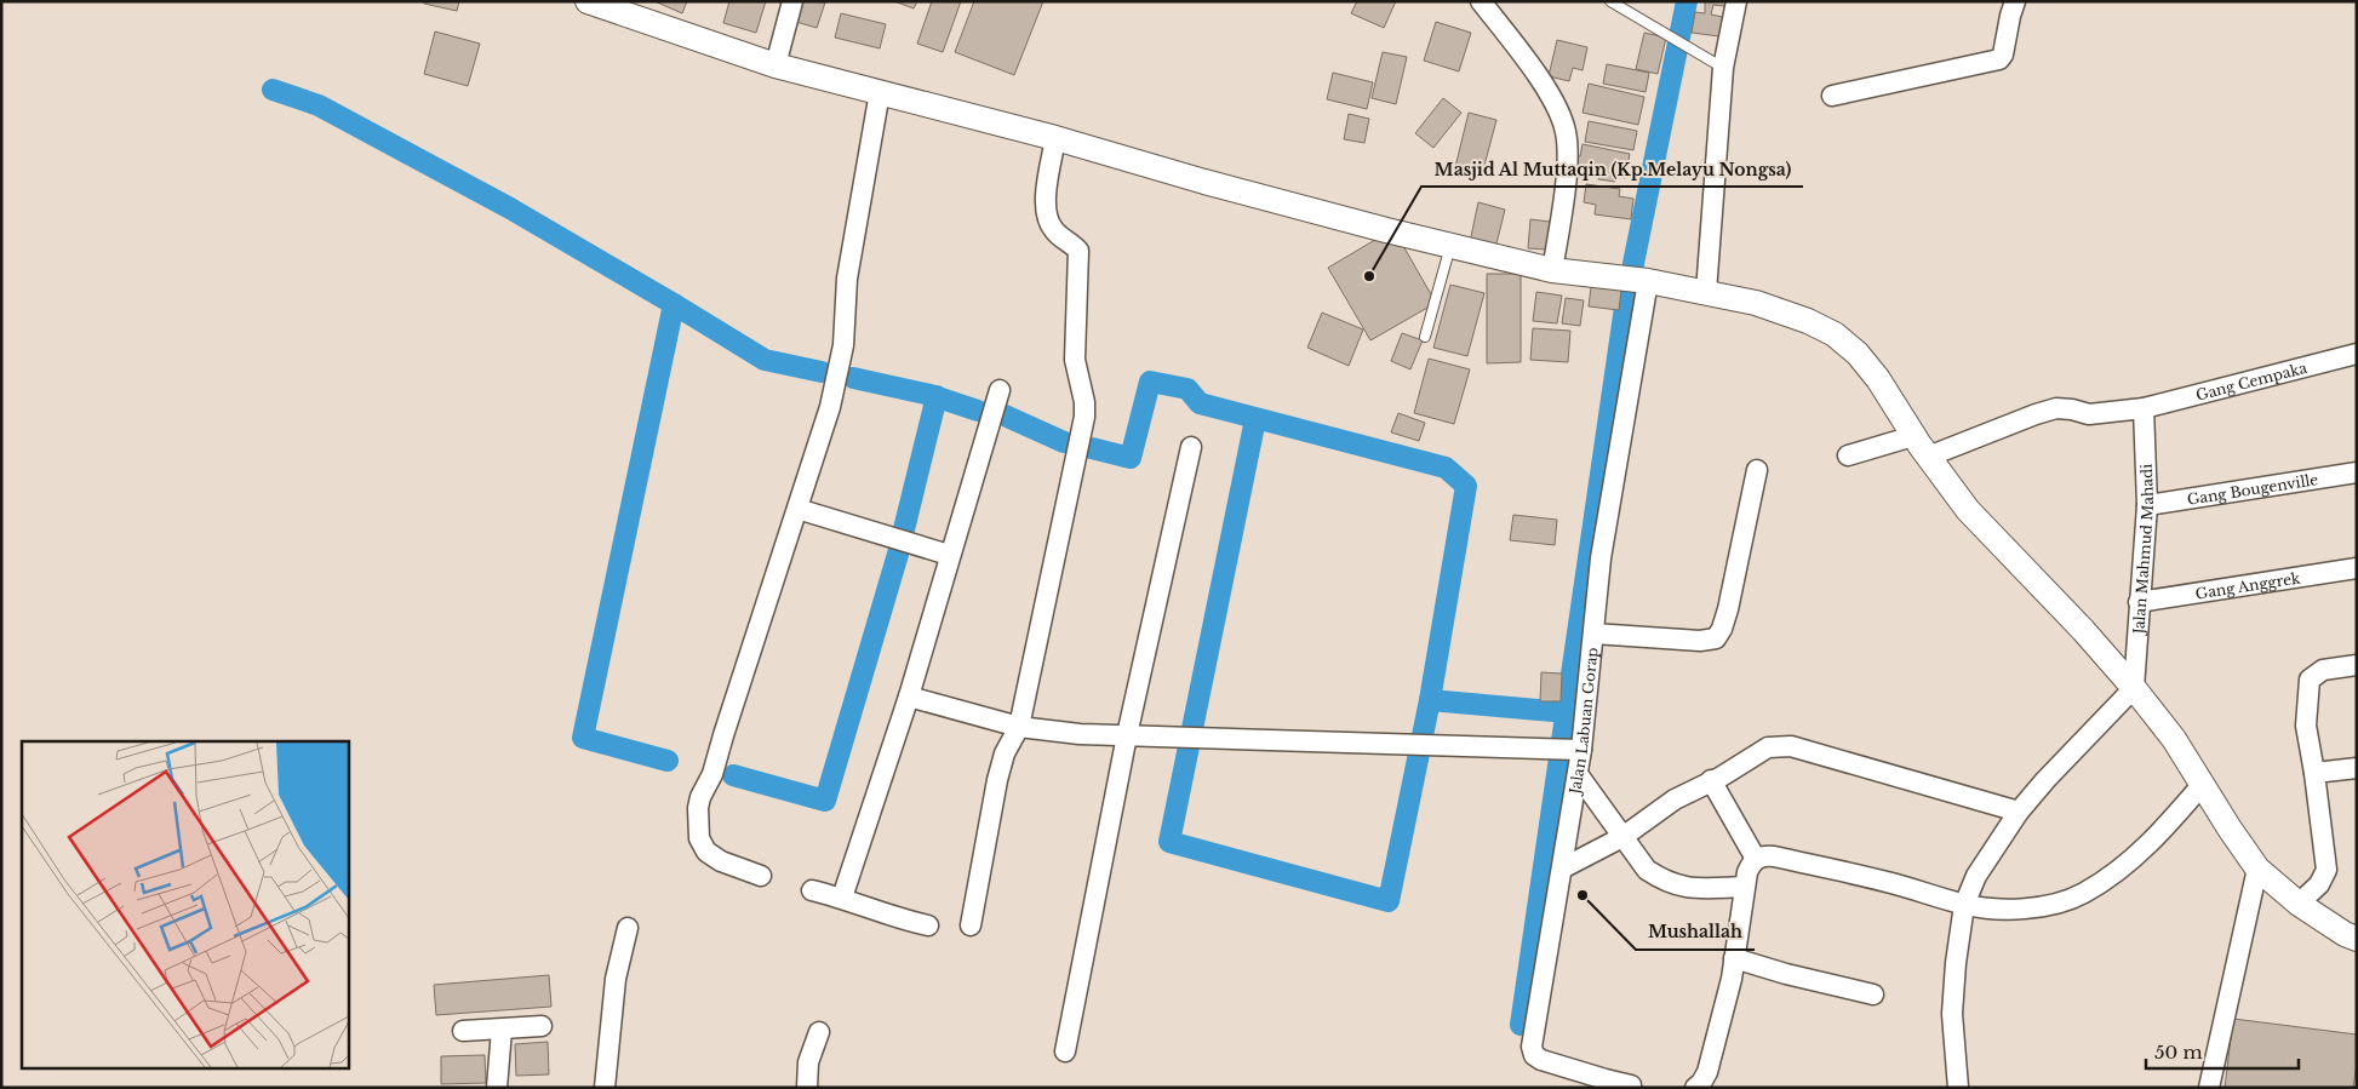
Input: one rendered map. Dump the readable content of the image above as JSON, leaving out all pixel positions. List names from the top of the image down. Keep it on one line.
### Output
{"streets":{"street":["Gang Cempaka","Gang Bougenville","Jalan Mahmud Mahadi","Gang Anggrek","Jalan Labuan Gorap"]},"crossings":[["Gang Cempaka","Jalan Mahmud Mahadi"],["Gang Bougenville","Jalan Mahmud Mahadi"],["Jalan Mahmud Mahadi","Gang Anggrek"]],"places":["Masjid Al Muttaqin (Kp.Melayu Nongsa)","Mushallah"],"scale_bar":"50 m"}
